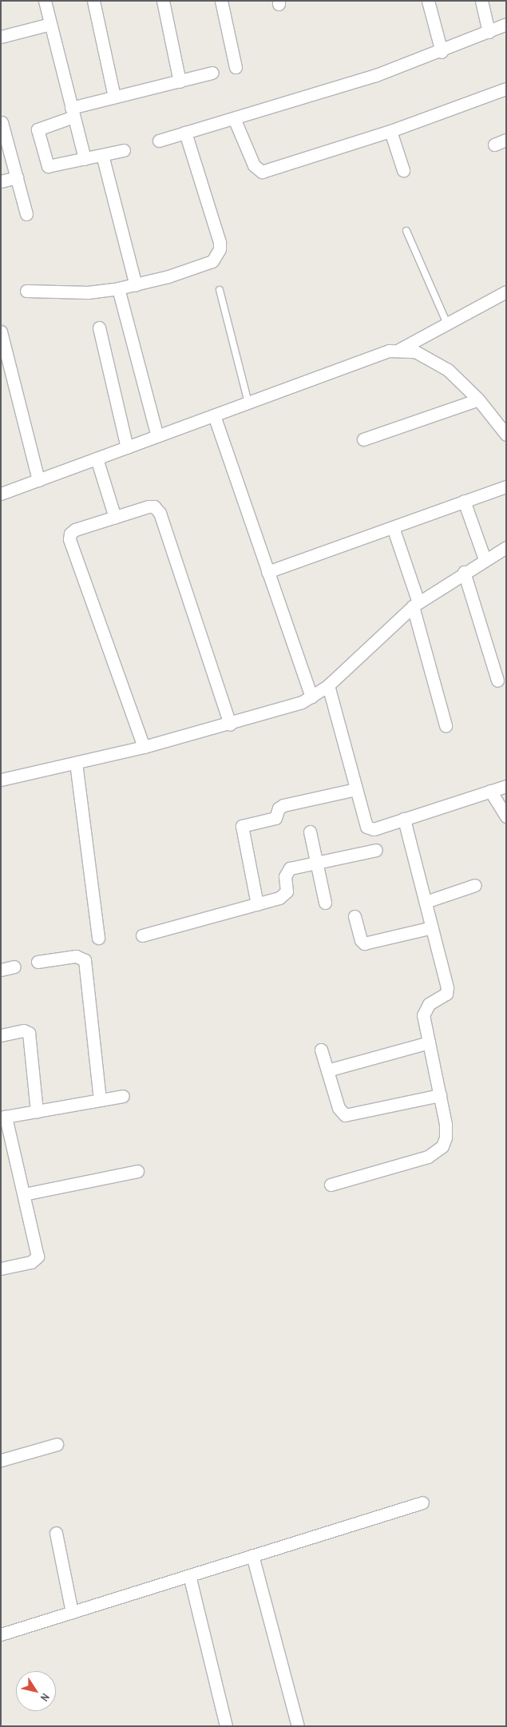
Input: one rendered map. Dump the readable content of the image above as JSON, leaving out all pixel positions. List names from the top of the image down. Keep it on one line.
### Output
{"north":"bottom right"}
